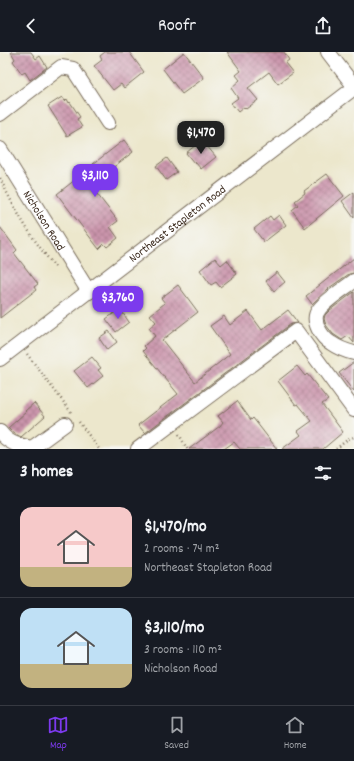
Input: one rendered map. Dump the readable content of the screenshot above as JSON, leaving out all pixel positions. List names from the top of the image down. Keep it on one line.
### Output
{"streets":{"street":["Nicholson Road","Northeast Stapleton Road"]},"crossings":[["Nicholson Road","Northeast Stapleton Road"]],"page":{"header":"Roofr","price":["$1,470","$3,110","$3,760"],"heading":"3 homes","list":[{"name":"$1,470/mo","note":"2 rooms · 74 m² · Northeast Stapleton Road"},{"name":"$3,110/mo","note":"3 rooms · 110 m² · Nicholson Road"}],"tabs":["Map","Saved","Home"]}}
